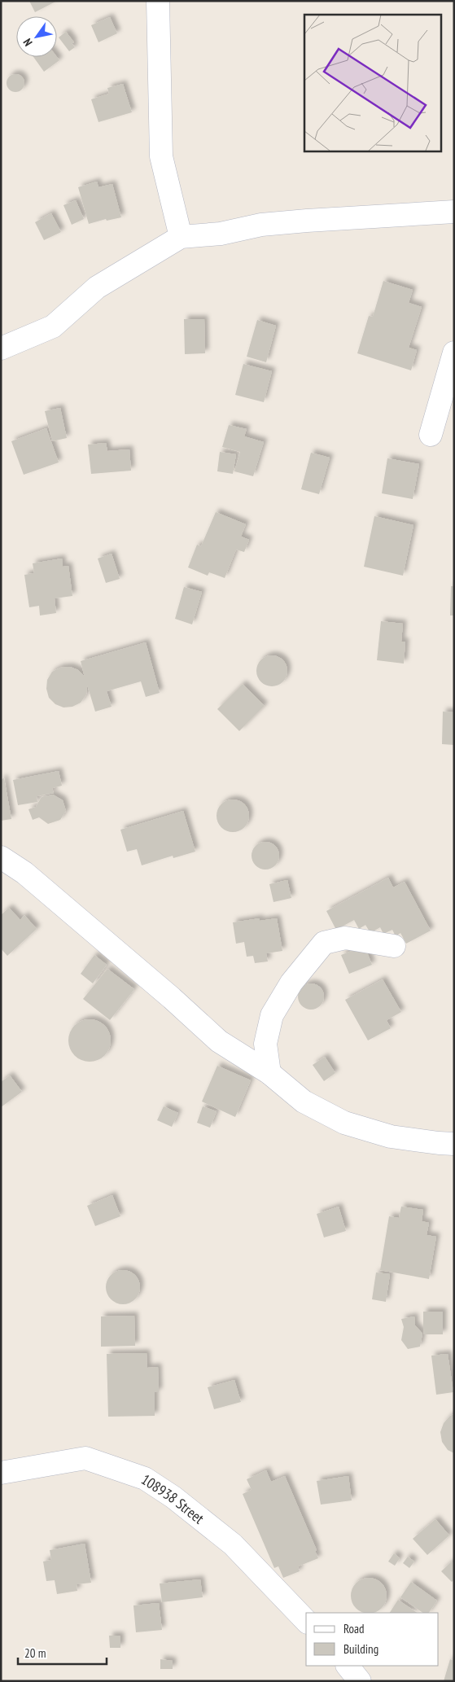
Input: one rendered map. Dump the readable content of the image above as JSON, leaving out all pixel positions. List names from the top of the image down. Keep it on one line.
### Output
{"streets":{"street":["108938 Street"]},"legend":["Road","Building"],"scale_bar":"20 m","north":"bottom left"}
